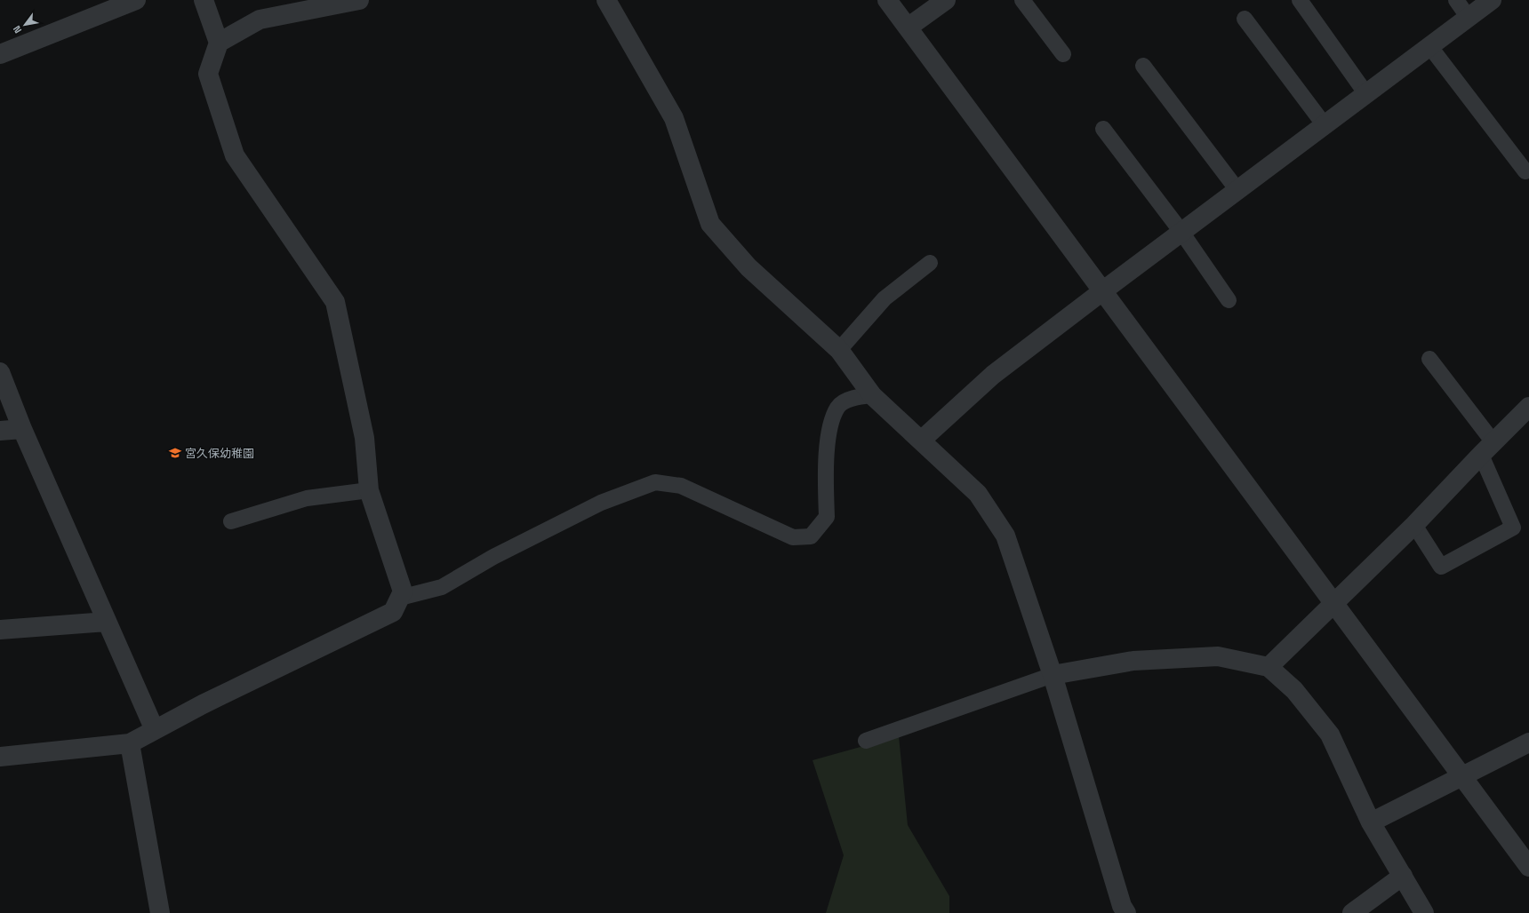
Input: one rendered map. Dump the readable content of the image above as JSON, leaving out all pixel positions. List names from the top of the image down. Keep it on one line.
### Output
{"places":{"school or university":["宮久保幼稚園"]},"north":"bottom left"}
